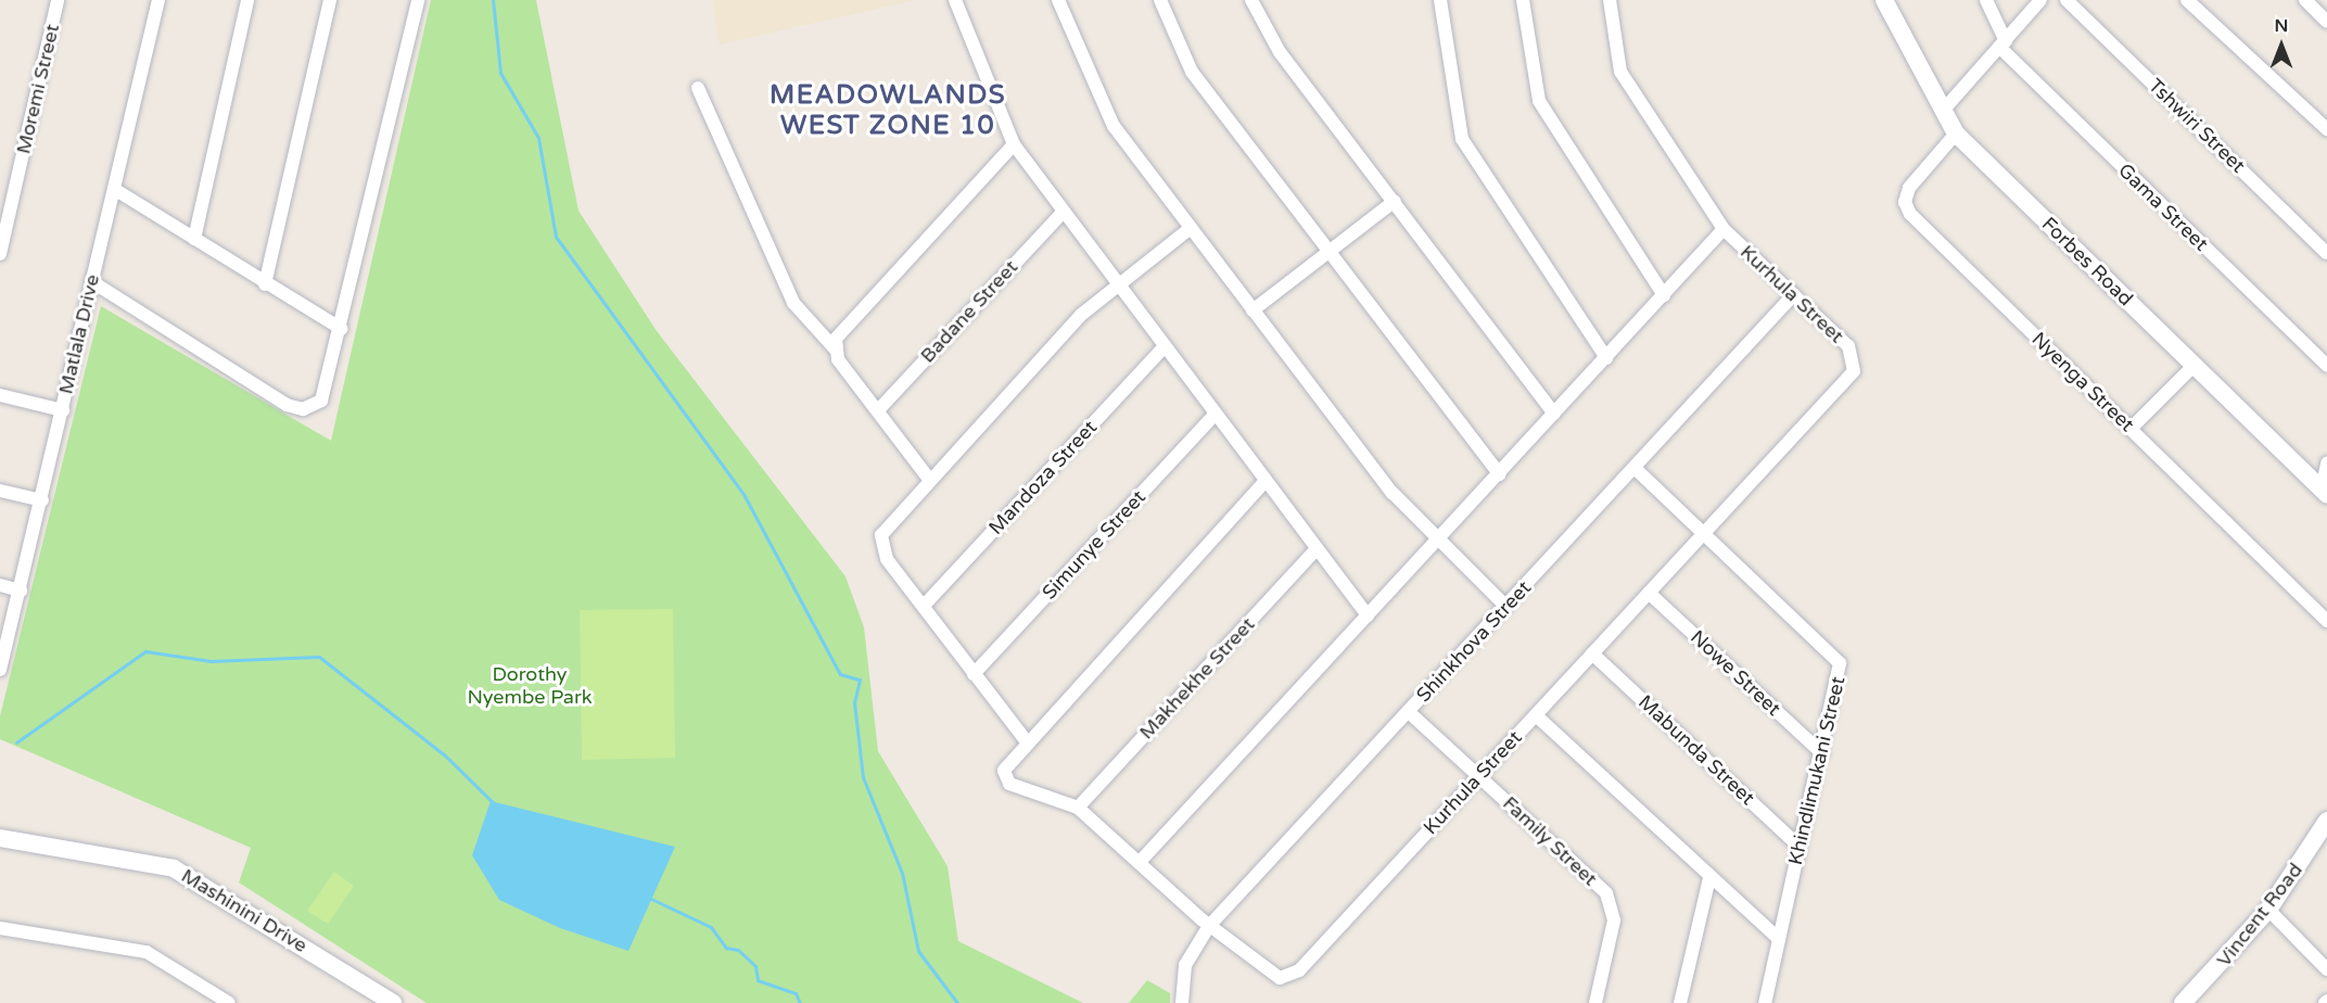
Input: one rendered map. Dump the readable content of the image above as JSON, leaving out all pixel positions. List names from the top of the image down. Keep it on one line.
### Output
{"streets":{"street":["Moremi Street","Tshwiri Street","Gama Street","Forbes Road","Kurhula Street","Badane Street","Matlala Drive","Nyenga Street","Mandoza Street","Simunye Street","Shinkhova Street","Nowe Street","Makhekhe Street","Mabunda Street","Khindlimukani Street","Family Street","Mashinini Drive","Vincent Road"]},"crossings":[["Forbes Road","Nyenga Street"],["Kurhula Street","Shinkhova Street"],["Kurhula Street","Nowe Street"],["Kurhula Street","Makhekhe Street"],["Kurhula Street","Mabunda Street"],["Kurhula Street","Khindlimukani Street"],["Kurhula Street","Family Street"],["Shinkhova Street","Khindlimukani Street"],["Shinkhova Street","Family Street"],["Nowe Street","Khindlimukani Street"],["Mabunda Street","Khindlimukani Street"]],"districts":["MEADOWLANDS WEST ZONE 10"],"parks":["Dorothy Nyembe Park"],"north":"top"}
